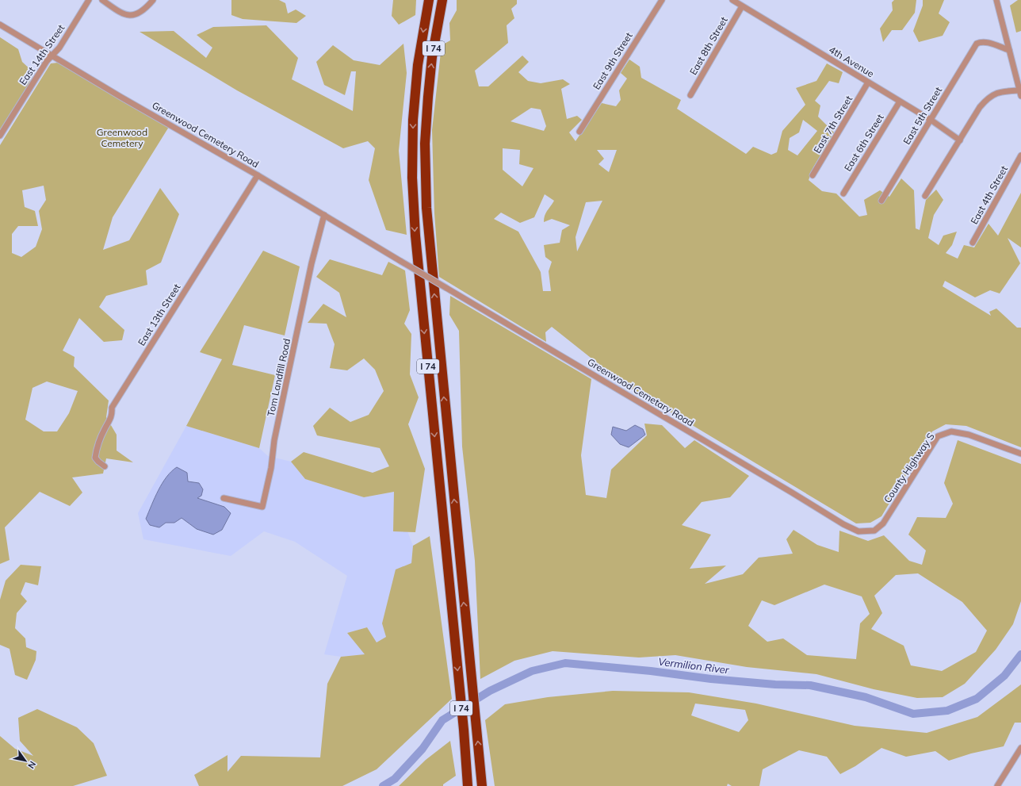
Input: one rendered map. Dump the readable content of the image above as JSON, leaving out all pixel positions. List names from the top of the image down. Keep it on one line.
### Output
{"streets":{"highway":["I 74"],"street":["East 8th Street","East 14th Street","East 9th Street","4th Avenue","East 5th Street","East 7th Street","Greenwood Cemetery Road","East 6th Street","East 4th Street","East 13th Street","Tom Landfill Road","Greenwood Cemetary Road","County Highway S"]},"crossings":[["East 8th Street","4th Avenue"],["East 14th Street","Greenwood Cemetery Road"],["4th Avenue","East 5th Street"],["4th Avenue","East 7th Street"],["4th Avenue","East 6th Street"],["Greenwood Cemetery Road","East 13th Street"],["Greenwood Cemetery Road","Tom Landfill Road"],["Greenwood Cemetery Road","Greenwood Cemetary Road"],["Greenwood Cemetary Road","County Highway S"]],"water":["Vermilion River"],"parks":["Greenwood Cemetery"],"north":"bottom right"}
